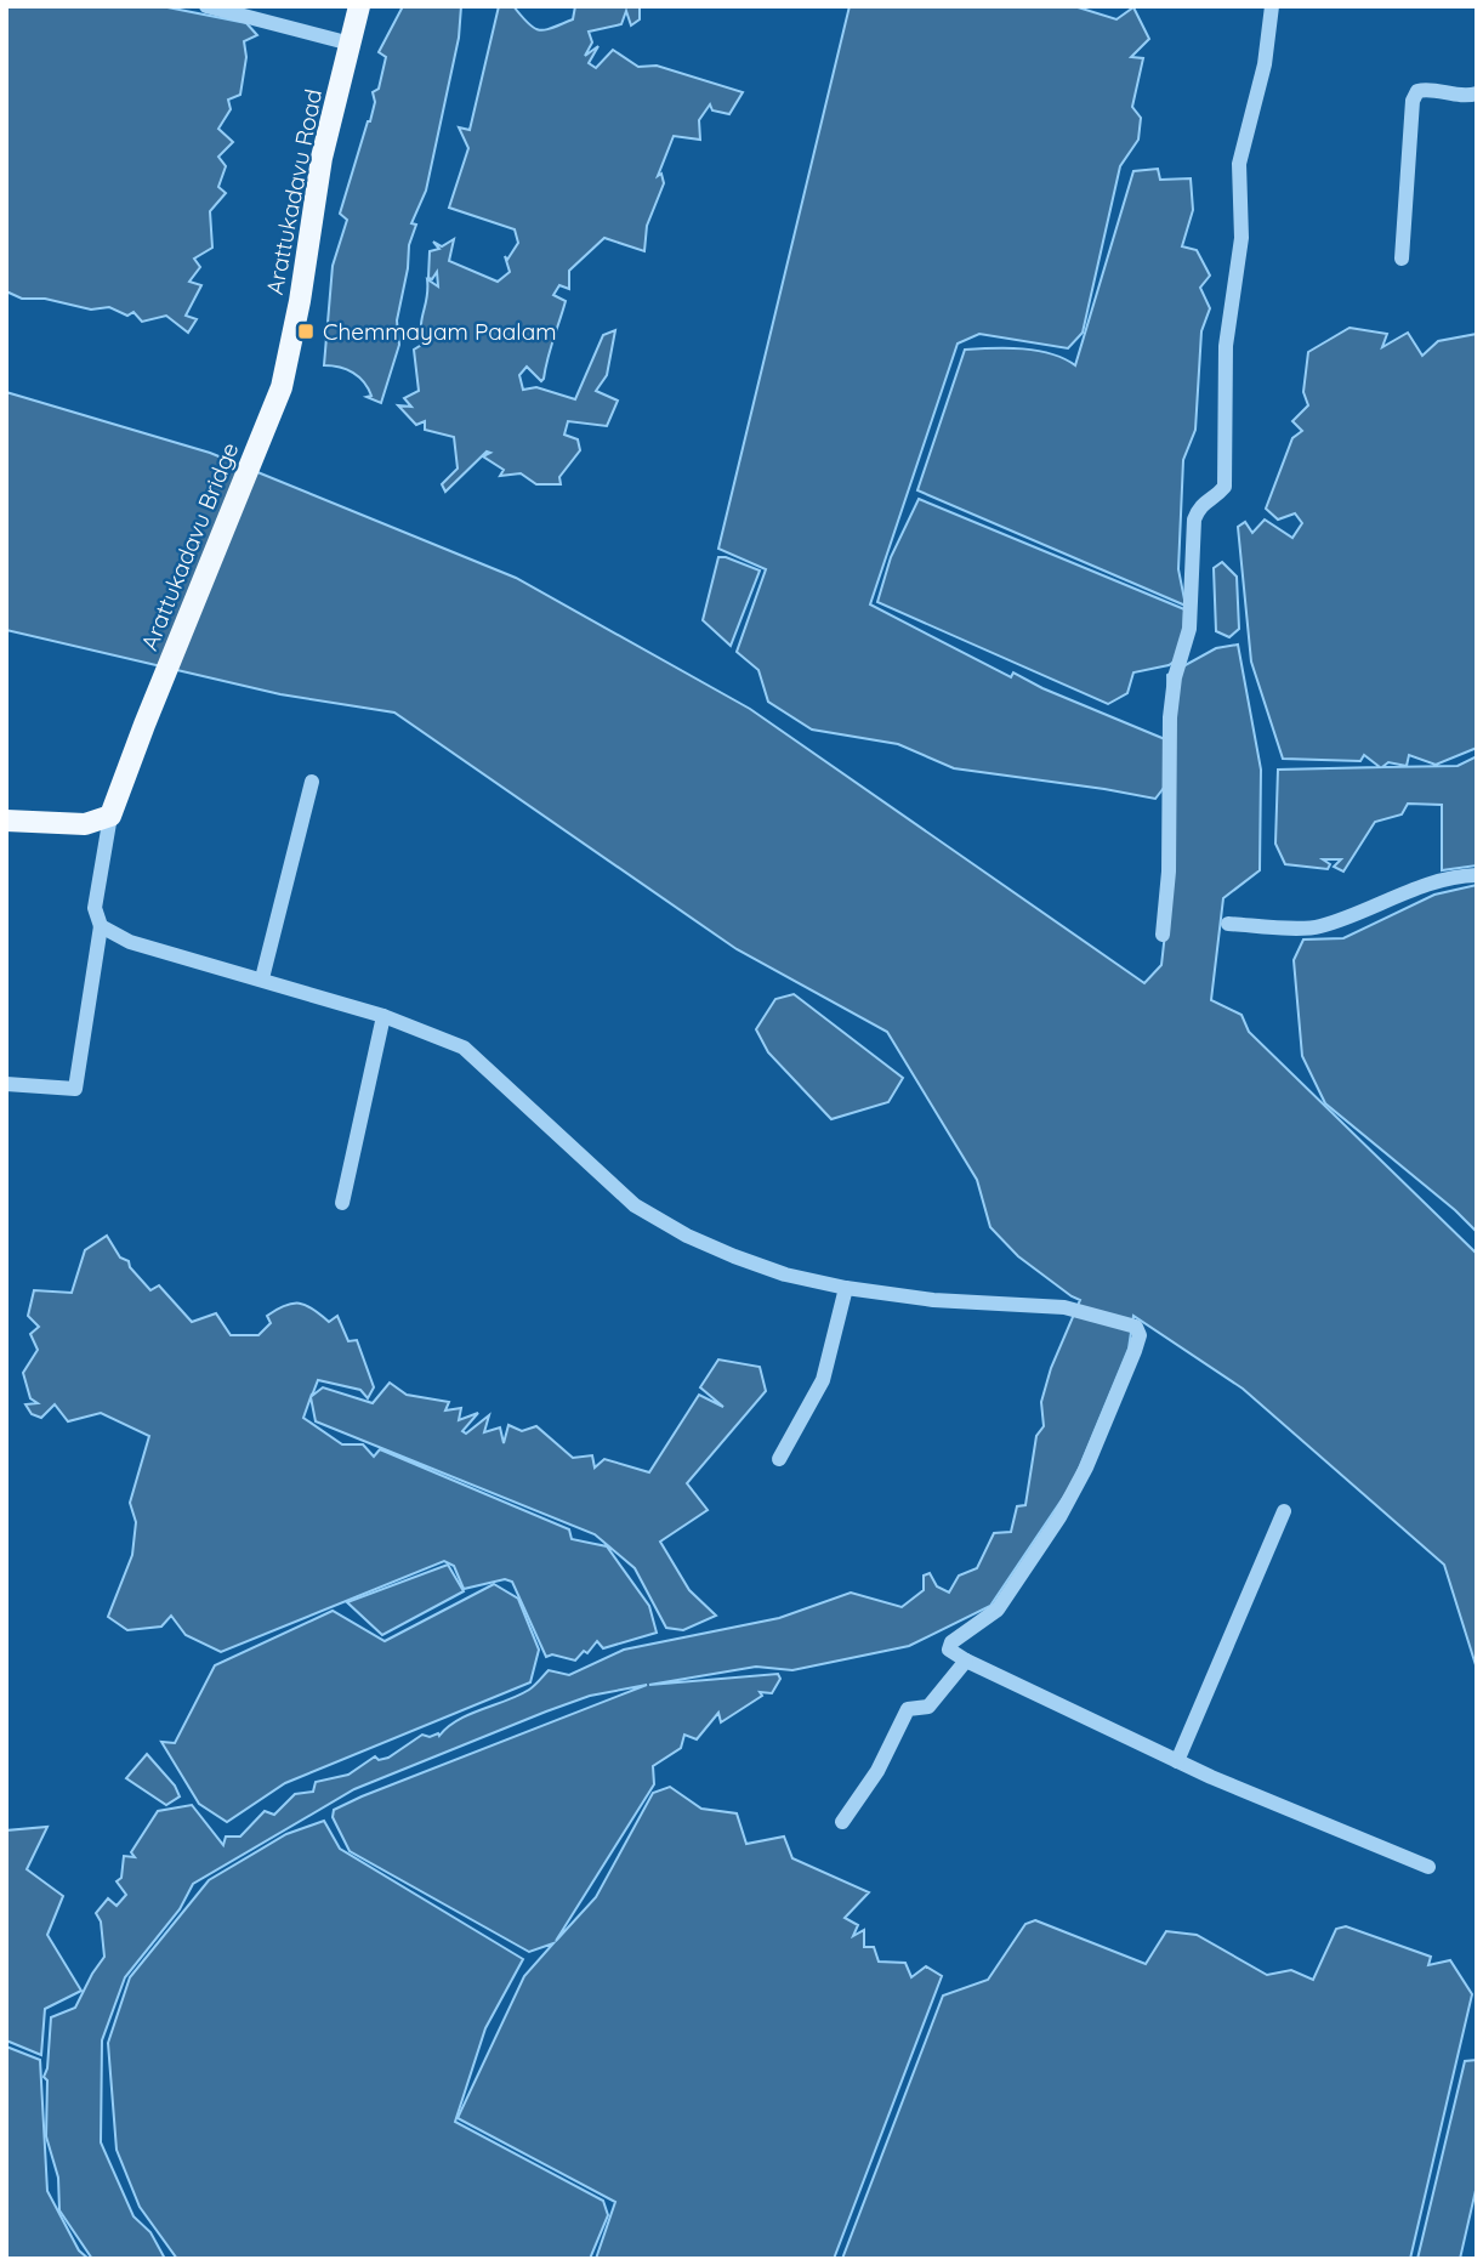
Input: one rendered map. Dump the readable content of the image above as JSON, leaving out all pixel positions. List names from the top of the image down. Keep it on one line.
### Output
{"streets":{"main road":["Arattukadavu Road","Arattukadavu Bridge"]},"crossings":[["Arattukadavu Road","Arattukadavu Bridge"]],"places":{"transit":["Chemmayam Paalam"]}}
